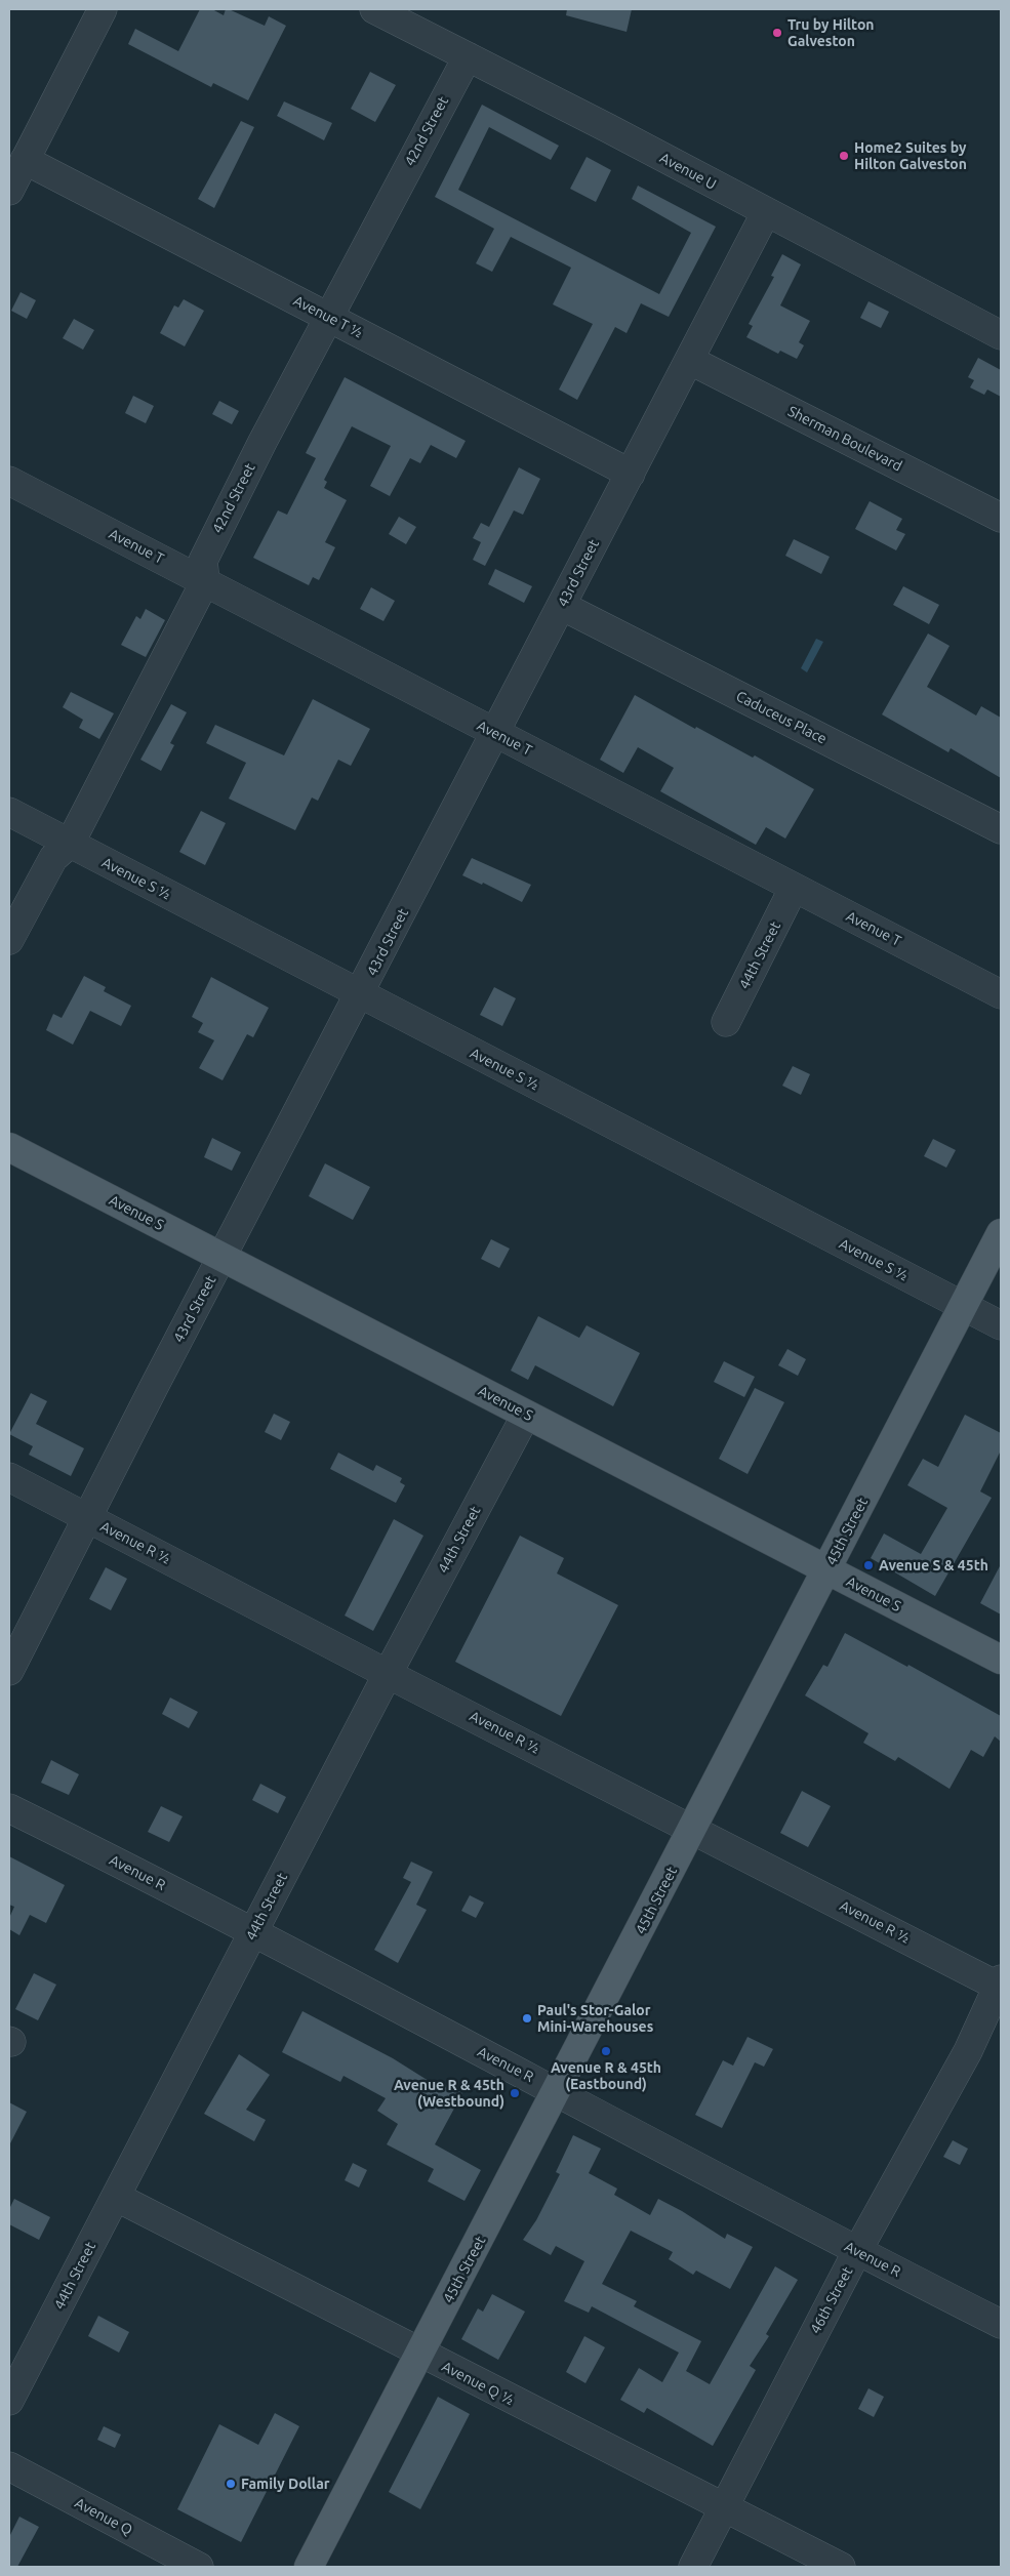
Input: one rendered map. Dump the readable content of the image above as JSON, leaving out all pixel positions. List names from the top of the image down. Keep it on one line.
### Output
{"streets":{"main road":["Avenue S","45th Street"],"street":["42nd Street","Avenue U","Avenue T ½","Sherman Boulevard","Avenue T","43rd Street","Caduceus Place","Avenue S ½","44th Street","Avenue R ½","Avenue R","46th Street","Avenue Q ½","Avenue Q"]},"crossings":[["42nd Street","Avenue U"],["42nd Street","Avenue T ½"],["42nd Street","Avenue T"],["42nd Street","Avenue S ½"],["Avenue U","43rd Street"],["Avenue T ½","43rd Street"],["Sherman Boulevard","43rd Street"],["Avenue T","43rd Street"],["Avenue T","44th Street"],["43rd Street","Caduceus Place"],["43rd Street","Avenue S ½"],["43rd Street","Avenue S"],["43rd Street","Avenue R ½"],["Avenue S ½","45th Street"],["44th Street","Avenue S"],["44th Street","Avenue R ½"],["44th Street","Avenue R"],["44th Street","Avenue Q ½"],["Avenue S","45th Street"],["45th Street","Avenue R ½"],["45th Street","Avenue R"],["45th Street","Avenue Q ½"],["Avenue R ½","46th Street"],["Avenue R","46th Street"],["46th Street","Avenue Q ½"]],"places":["Tru by Hilton Galveston","Home2 Suites by Hilton Galveston","Avenue S & 45th","Paul's Stor-Galor Mini-Warehouses","Avenue R & 45th (Eastbound)","Avenue R & 45th (Westbound)","Family Dollar"]}
